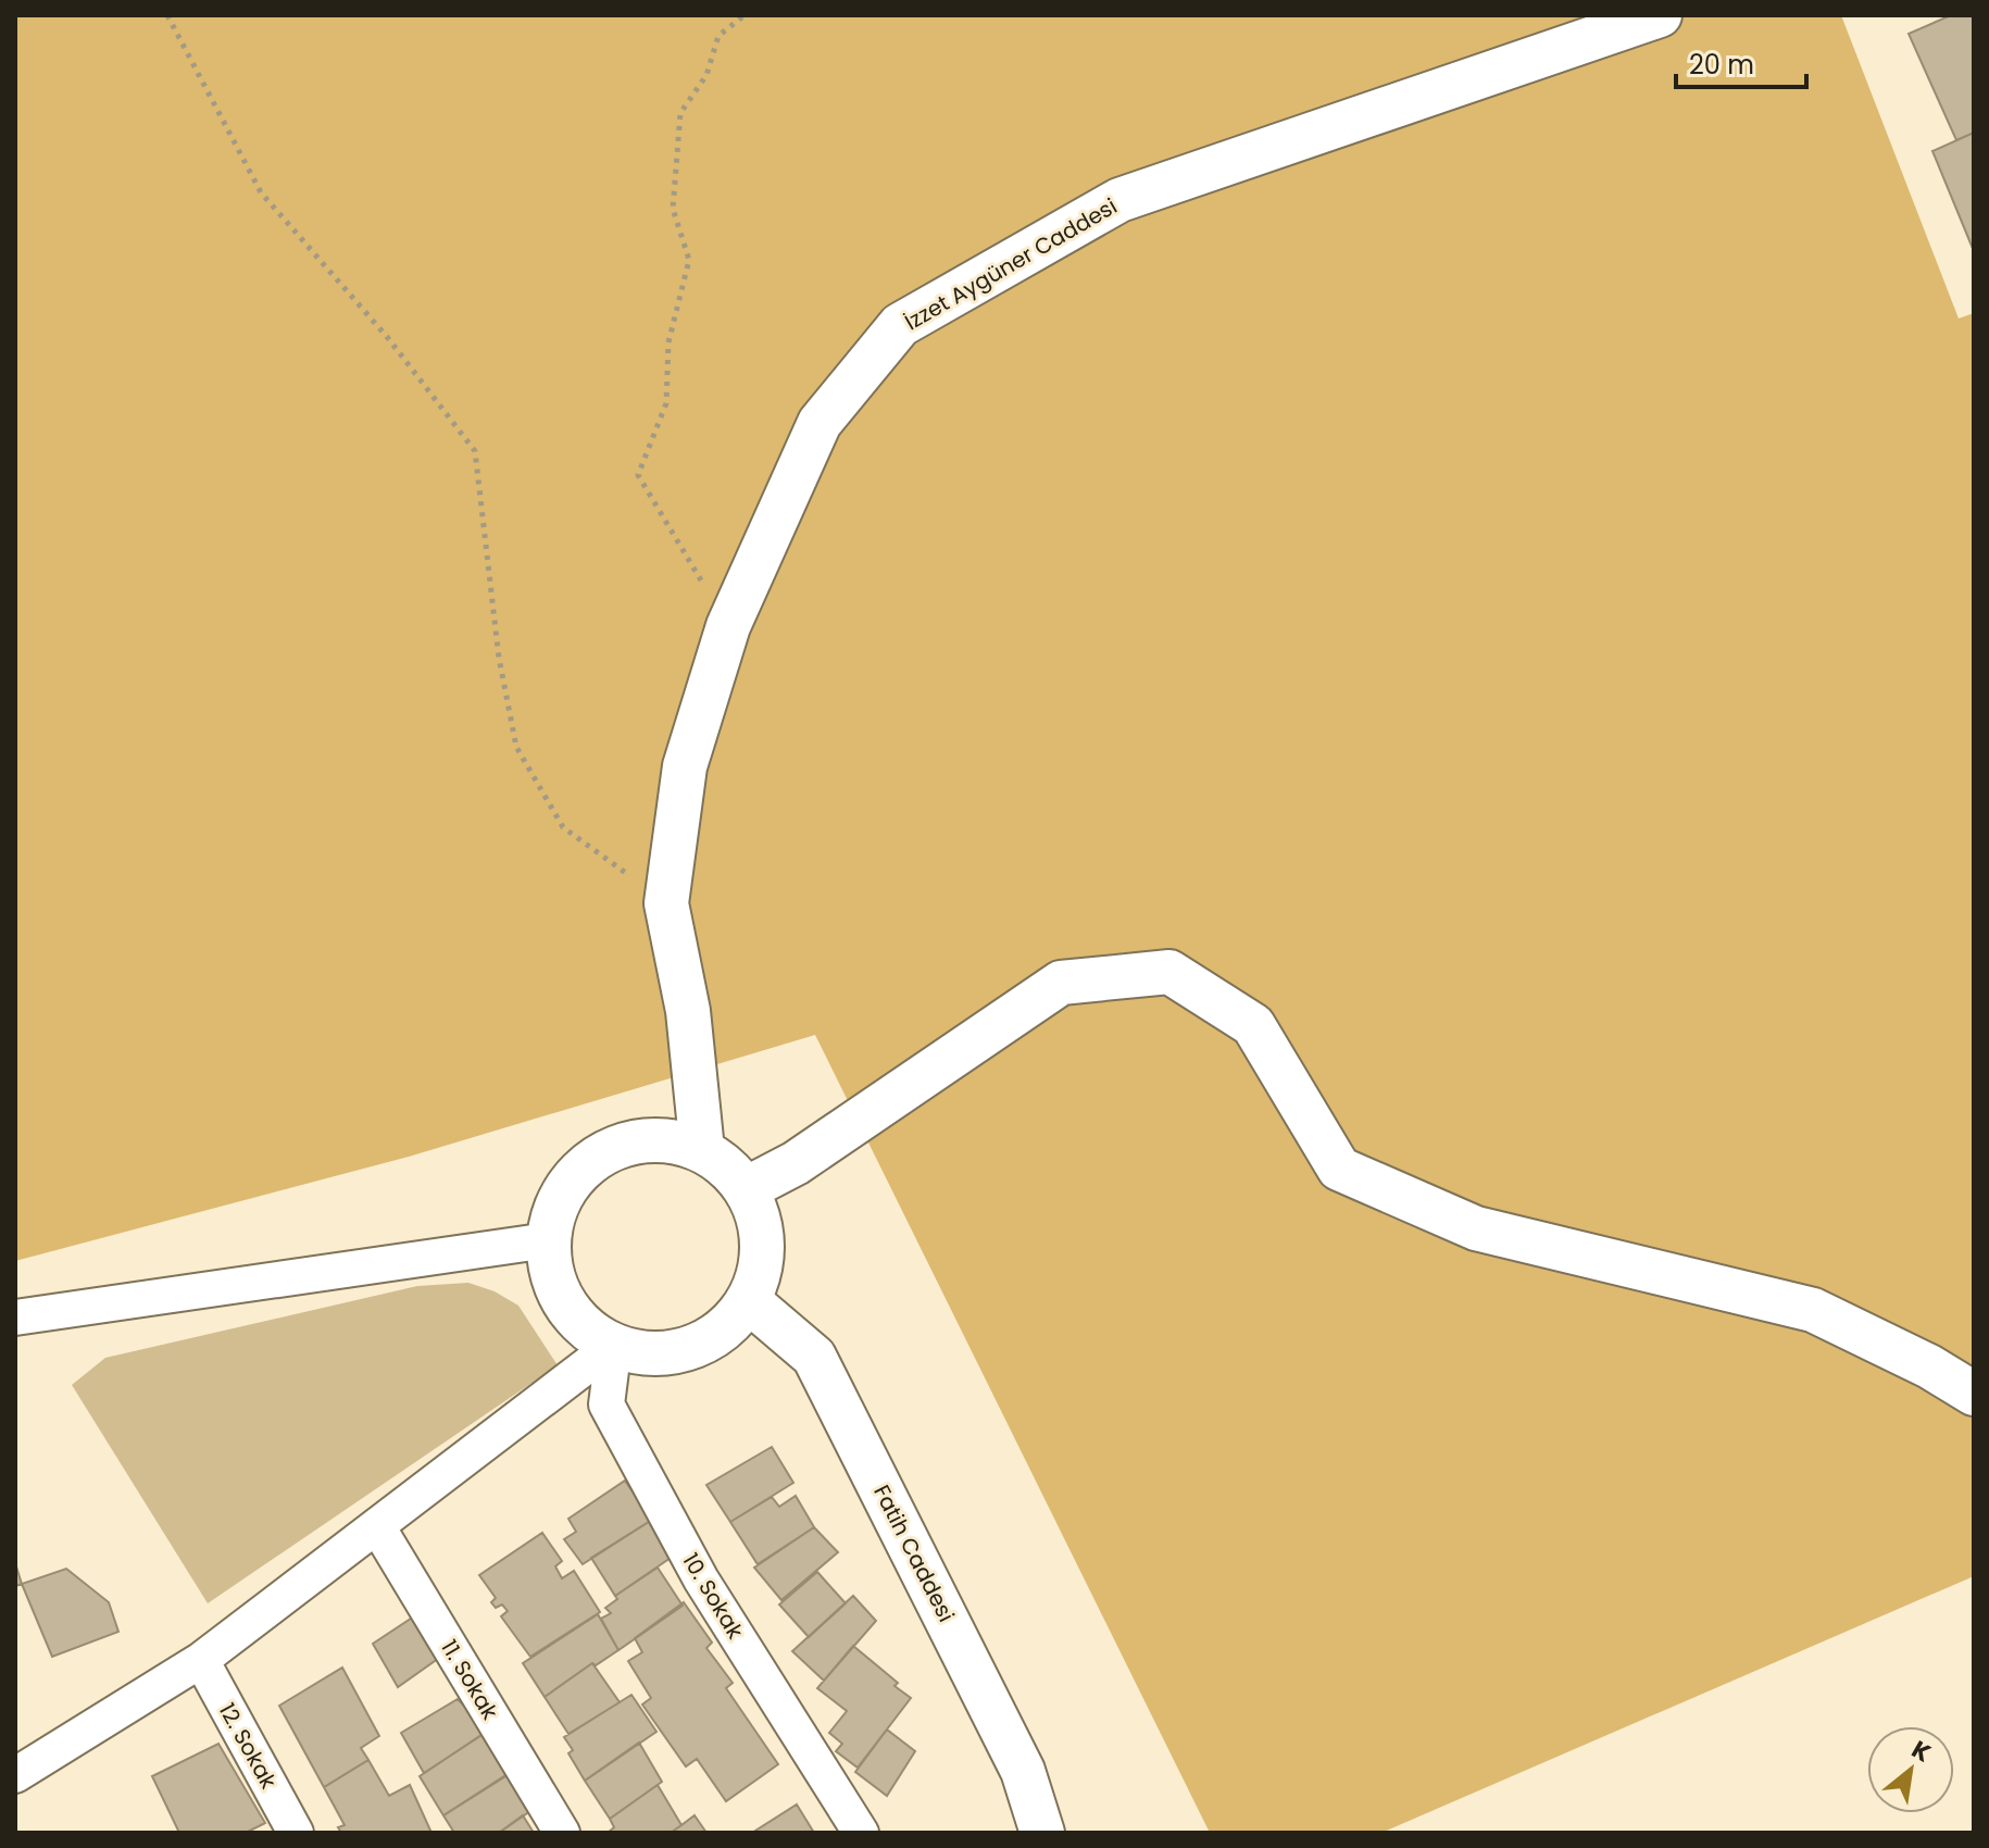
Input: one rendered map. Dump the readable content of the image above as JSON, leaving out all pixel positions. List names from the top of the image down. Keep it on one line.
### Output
{"streets":{"street":["İzzet Aygüner Caddesi","Fatih Caddesi","10. Sokak","11. Sokak","12. Sokak"]},"crossings":[["İzzet Aygüner Caddesi","Fatih Caddesi"],["İzzet Aygüner Caddesi","10. Sokak"],["Fatih Caddesi","10. Sokak"]],"scale_bar":"20 m","north":"top right"}
